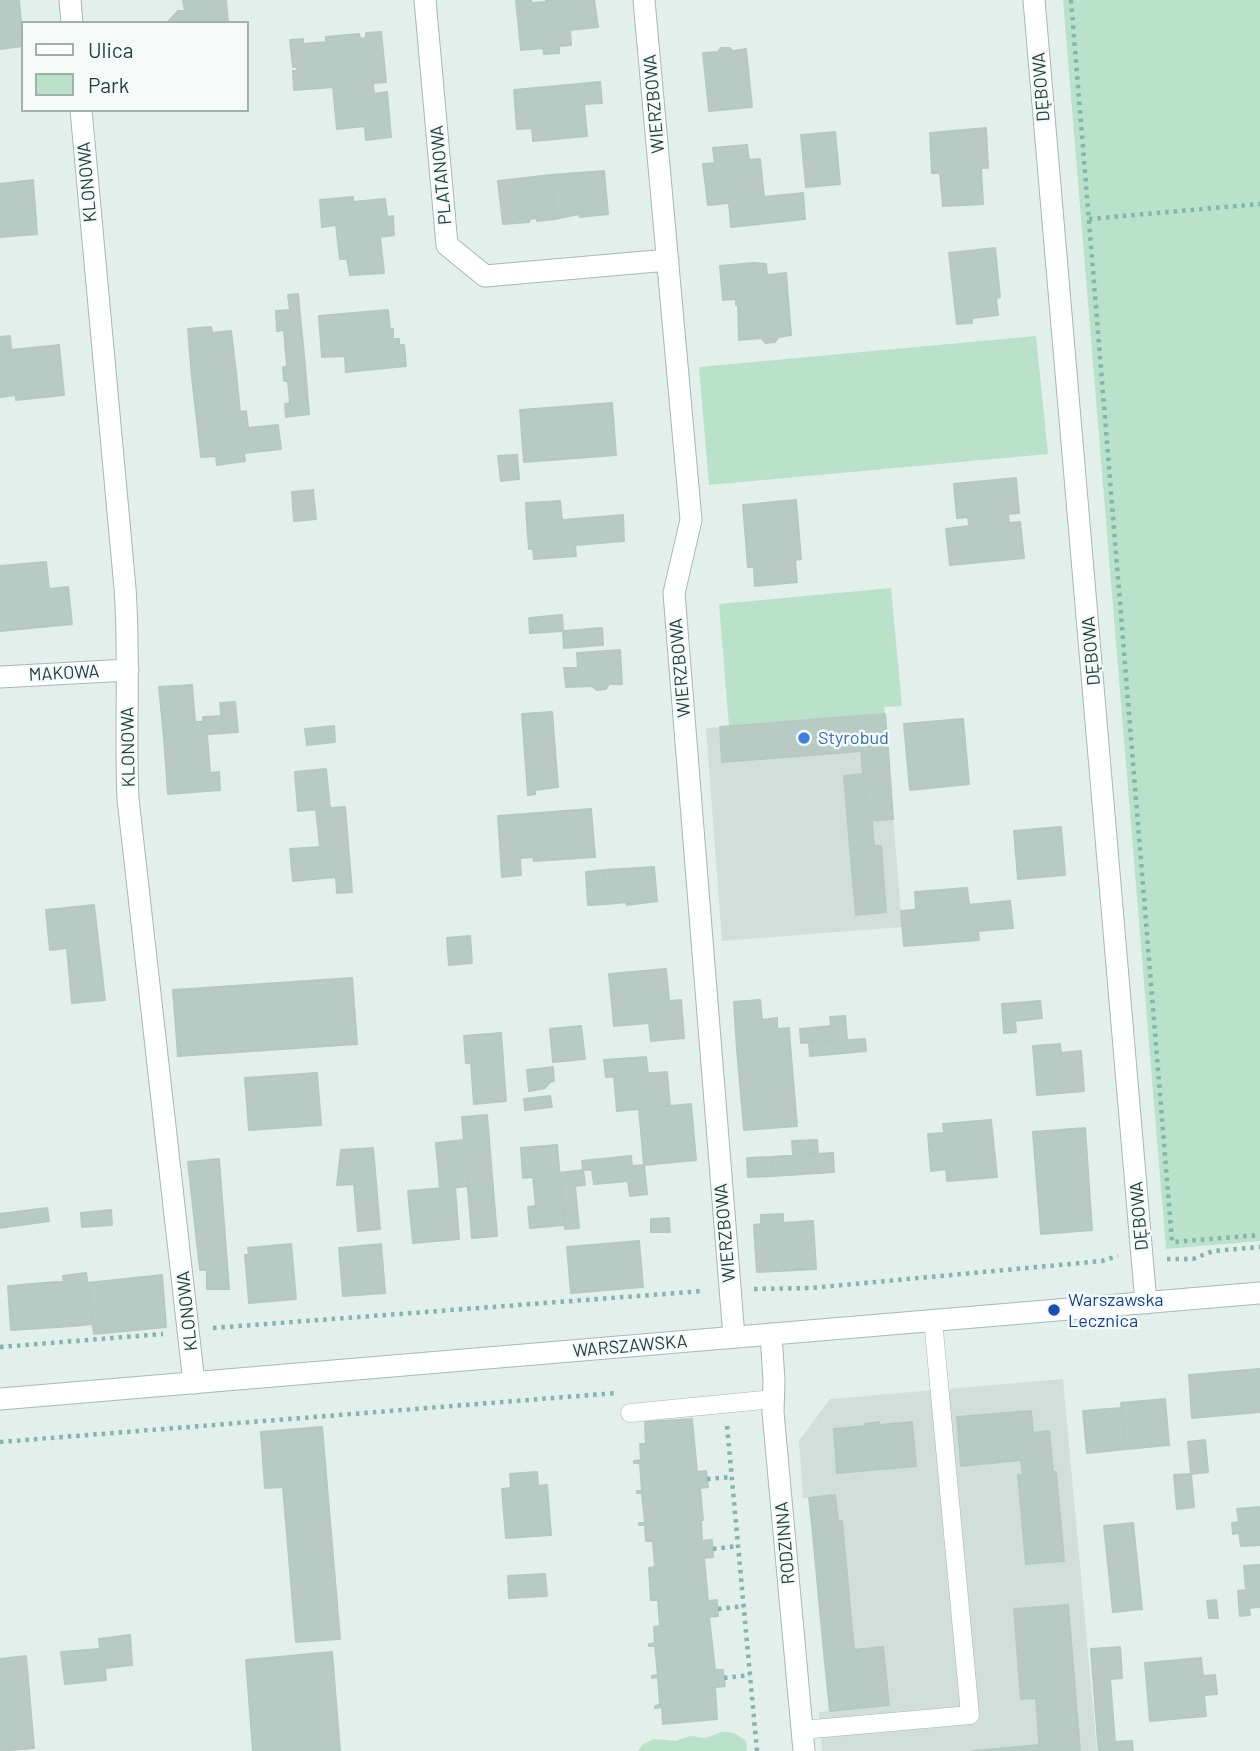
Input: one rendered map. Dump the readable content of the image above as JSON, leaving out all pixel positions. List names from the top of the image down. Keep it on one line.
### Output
{"streets":{"street":["DĘBOWA","WIERZBOWA","PLATANOWA","KLONOWA","MAKOWA","WARSZAWSKA","RODZINNA"]},"crossings":[["DĘBOWA","WARSZAWSKA"],["WIERZBOWA","PLATANOWA"],["WIERZBOWA","WARSZAWSKA"],["KLONOWA","MAKOWA"],["KLONOWA","WARSZAWSKA"],["WARSZAWSKA","RODZINNA"]],"places":["Styrobud","Warszawska Lecznica"],"legend":["Ulica","Park"]}
